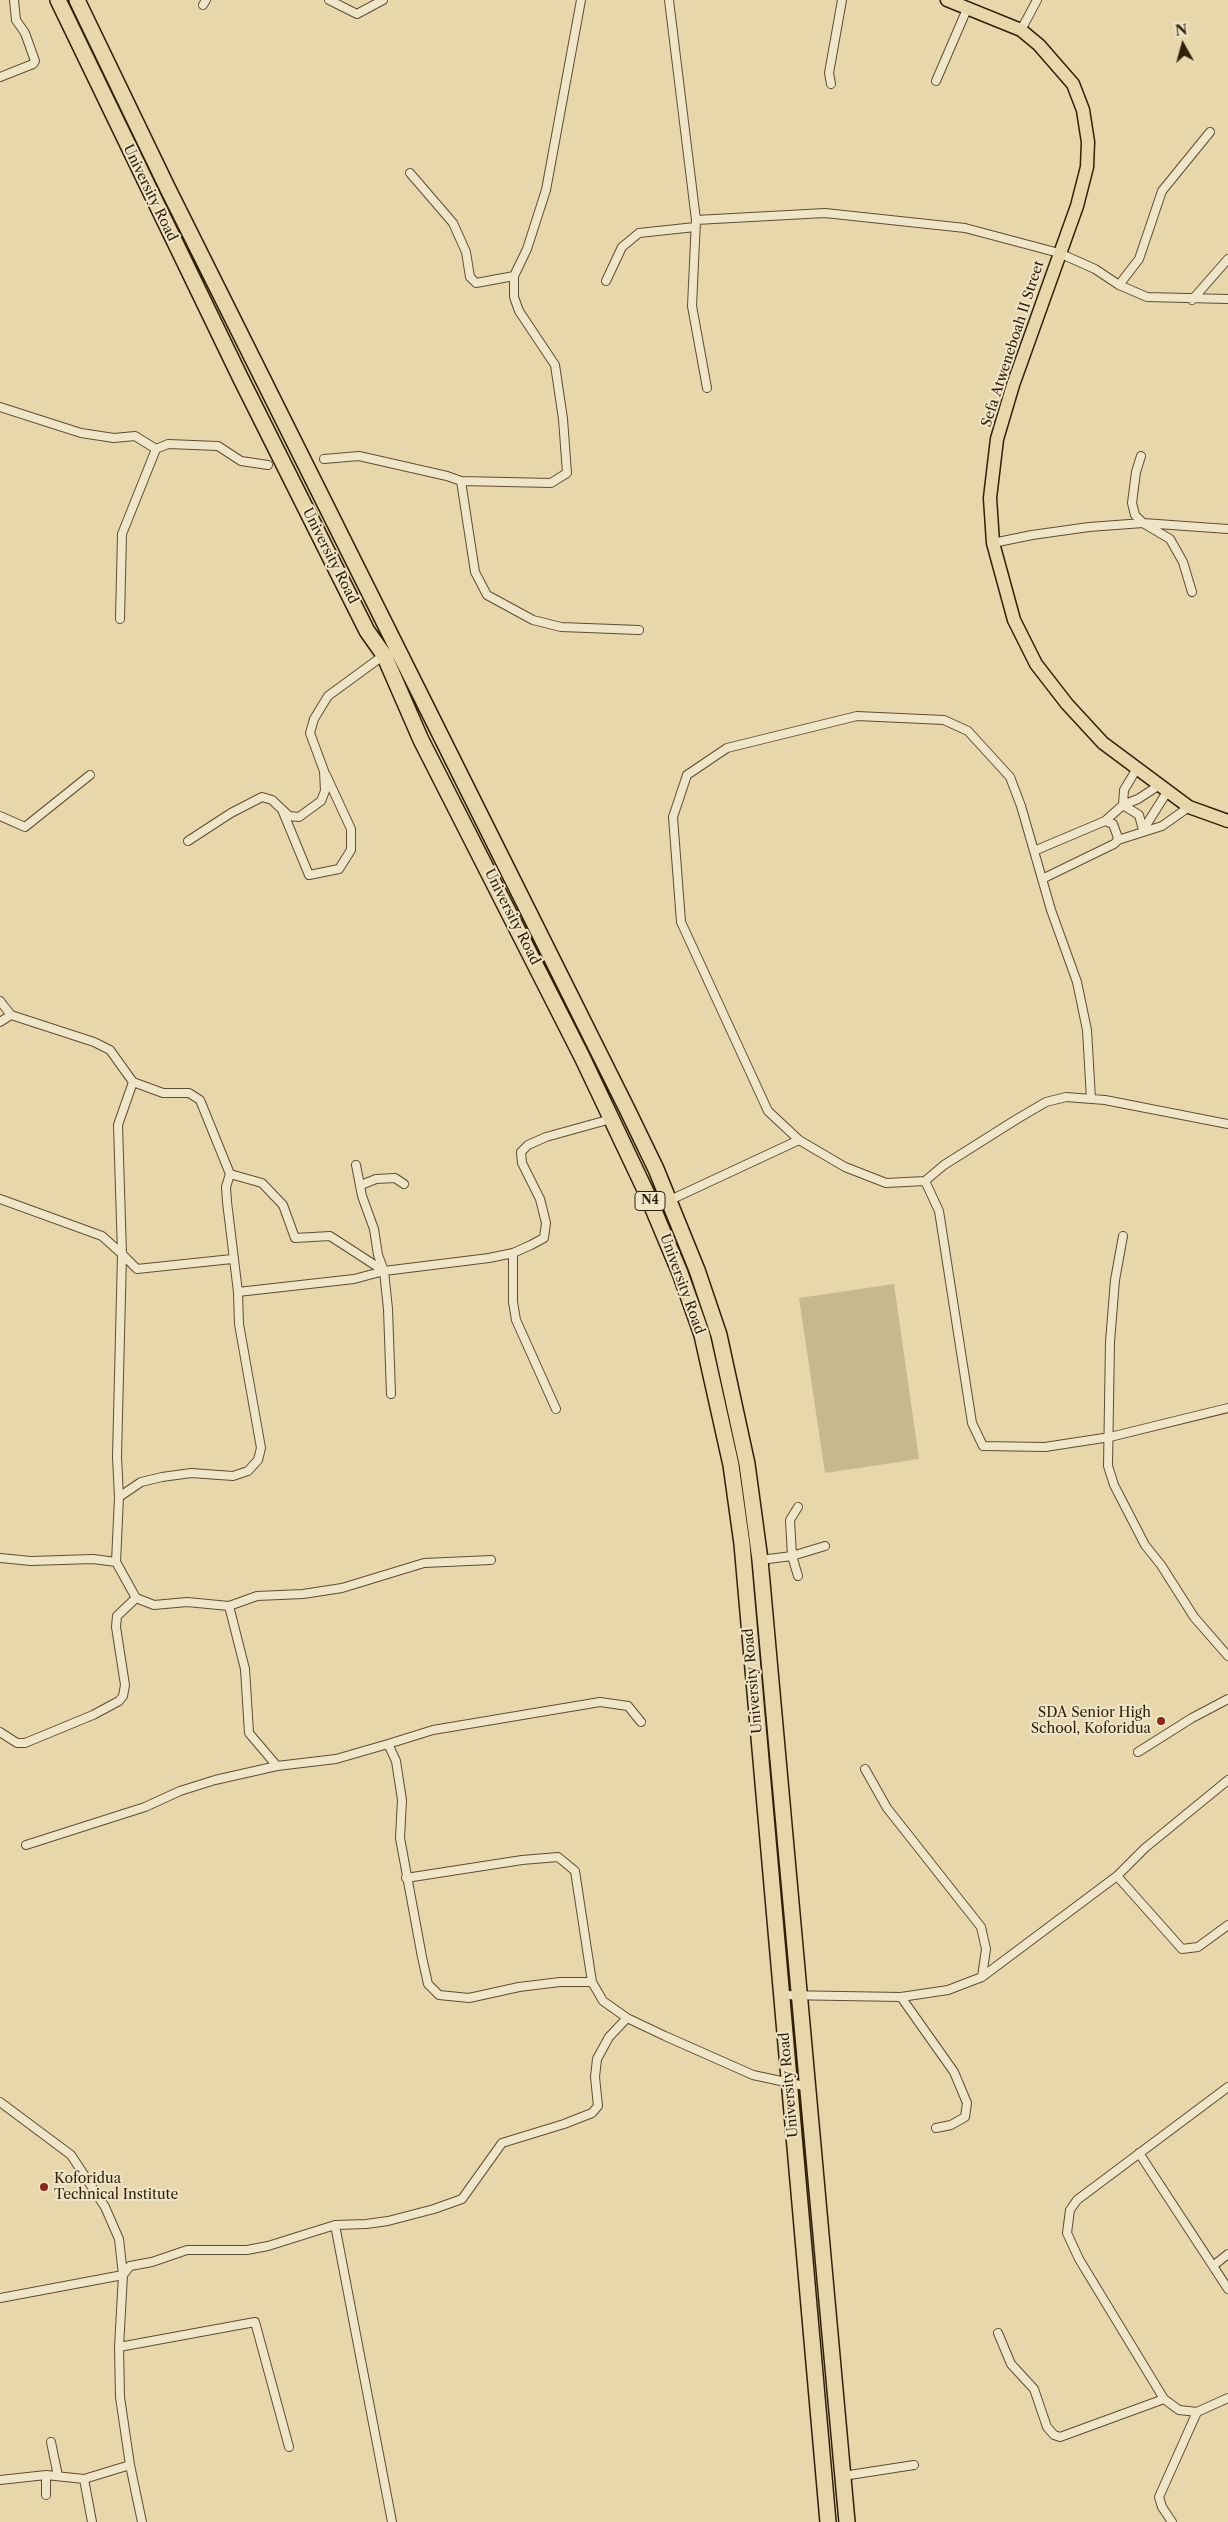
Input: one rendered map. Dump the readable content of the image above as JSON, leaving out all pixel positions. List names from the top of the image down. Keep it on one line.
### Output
{"streets":{"highway":["University Road","N4"],"main road":["Sefa Atweneboah II Street"]},"places":["SDA Senior High School, Koforidua","Koforidua Technical Institute"],"north":"top"}
